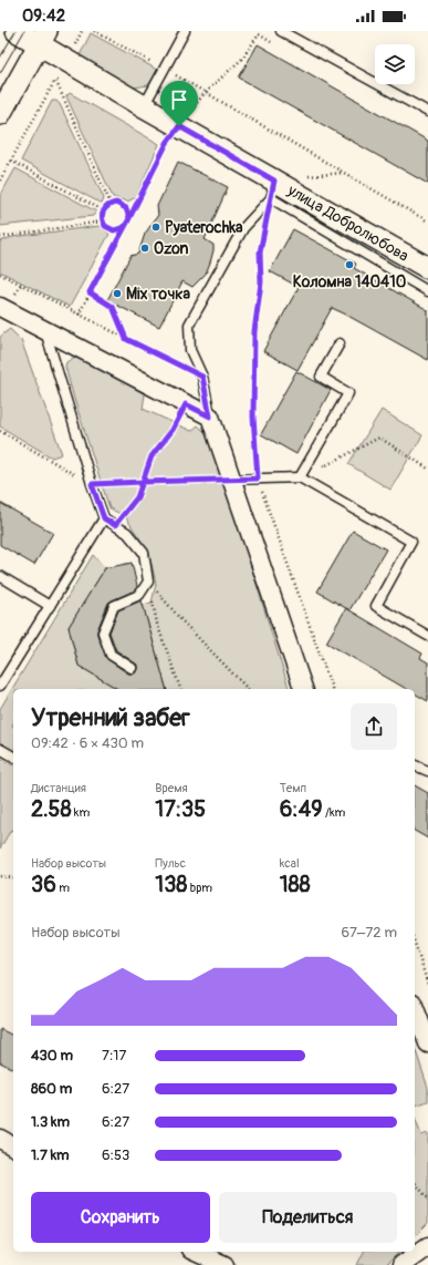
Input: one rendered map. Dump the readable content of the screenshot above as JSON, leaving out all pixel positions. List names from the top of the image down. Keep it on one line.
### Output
{"streets":{"street":["улица Добролюбова"]},"places":["Pyaterochka","Ozon","Коломна 140410","Mix точка"],"page":{"status":"09:42","heading":["Утренний забег","09:42 · 6 × 430 m"],"stats":[["Дистанция","2.58 km"],["Время","17:35"],["Темп","6:49 /km"],["Набор высоты","36 m"],["Пульс","138 bpm"],["kcal","188"]],"chart":["Набор высоты","67–72 m"],"list":[{"name":"430 m","note":"7:17"},{"name":"860 m","note":"6:27"},{"name":"1.3 km","note":"6:27"},{"name":"1.7 km","note":"6:53"}],"buttons":["Сохранить","Поделиться"]}}
